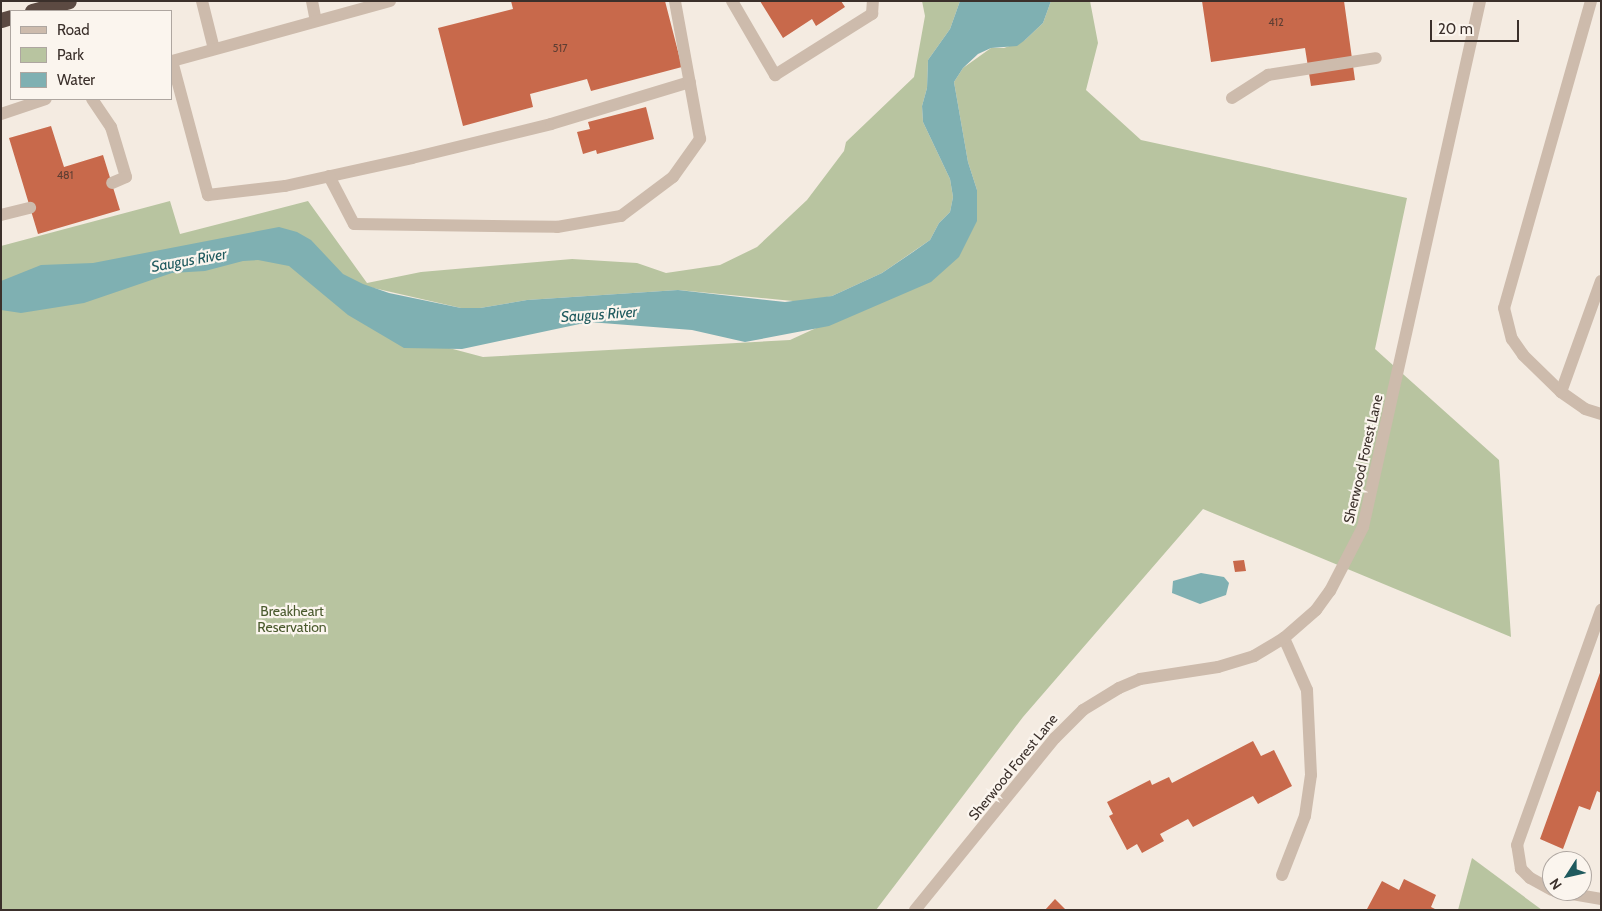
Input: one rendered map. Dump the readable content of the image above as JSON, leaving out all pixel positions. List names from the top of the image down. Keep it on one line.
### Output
{"streets":{"street":["Sherwood Forest Lane"]},"water":["Saugus River"],"parks":["Breakheart Reservation"],"house_numbers":["412","517","481"],"legend":["Road","Park","Water"],"scale_bar":"20 m","north":"bottom left"}
